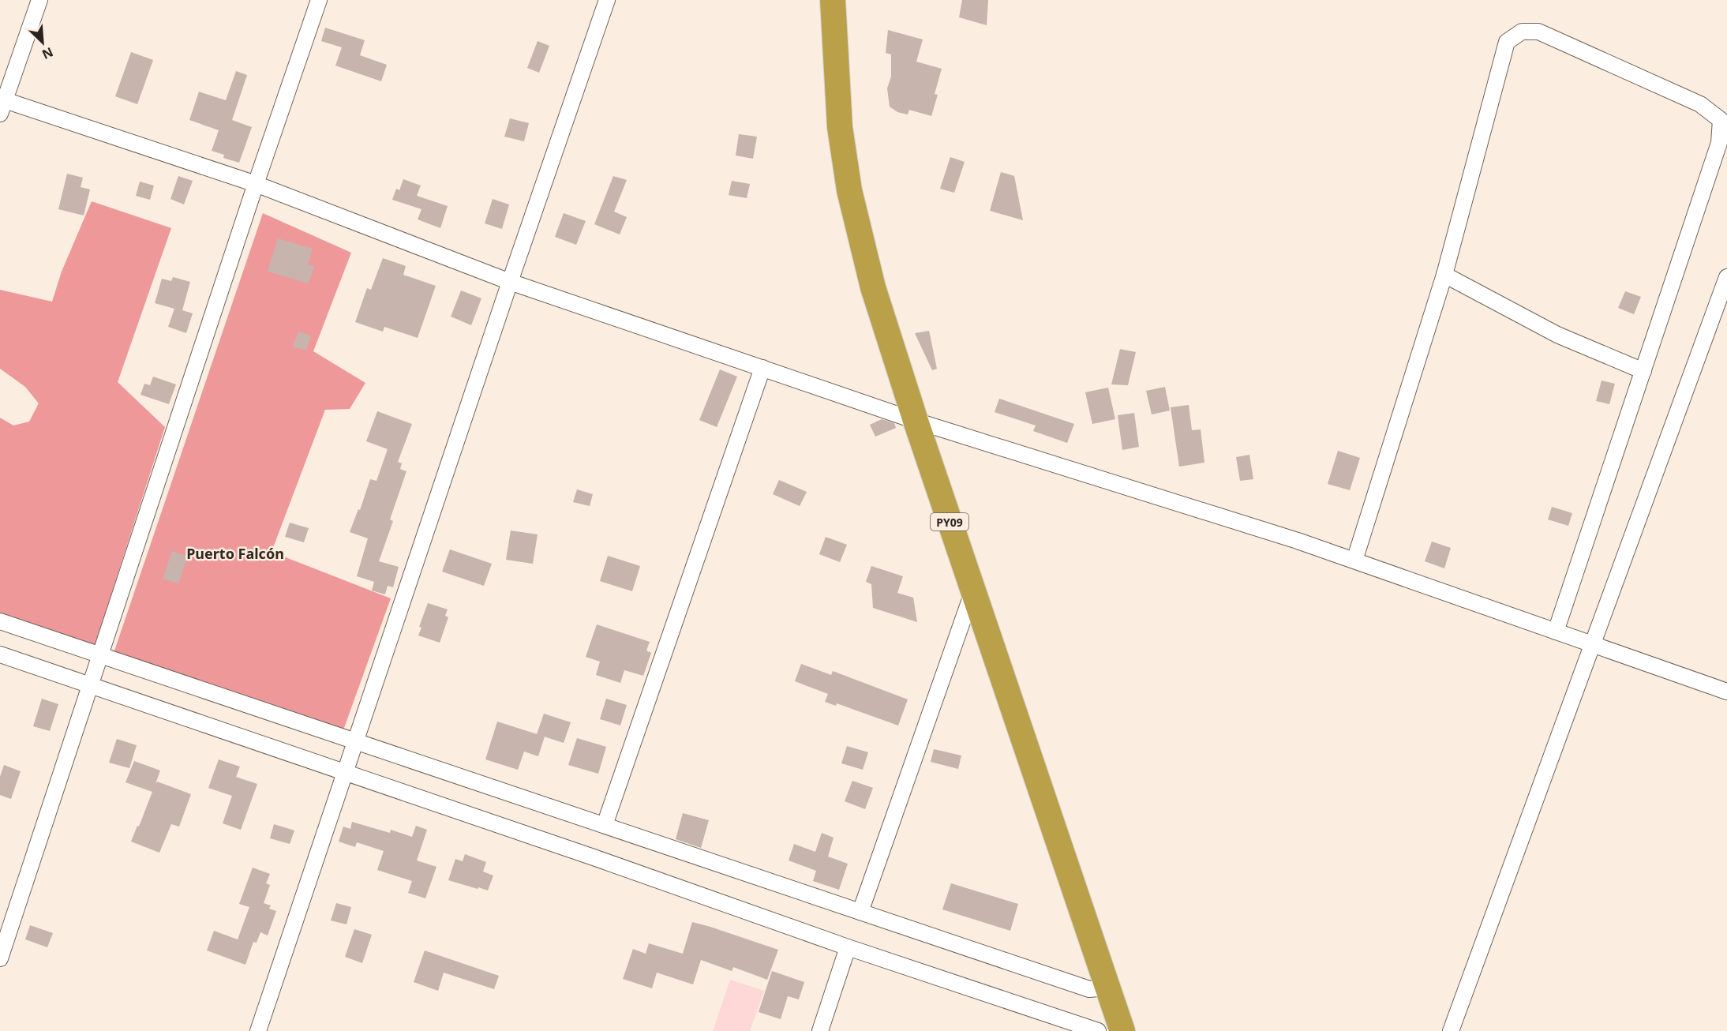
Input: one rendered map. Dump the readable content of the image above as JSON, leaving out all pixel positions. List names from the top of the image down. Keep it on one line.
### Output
{"streets":{"highway":["PY09"]},"districts":["Puerto Falcón"],"north":"bottom right"}
